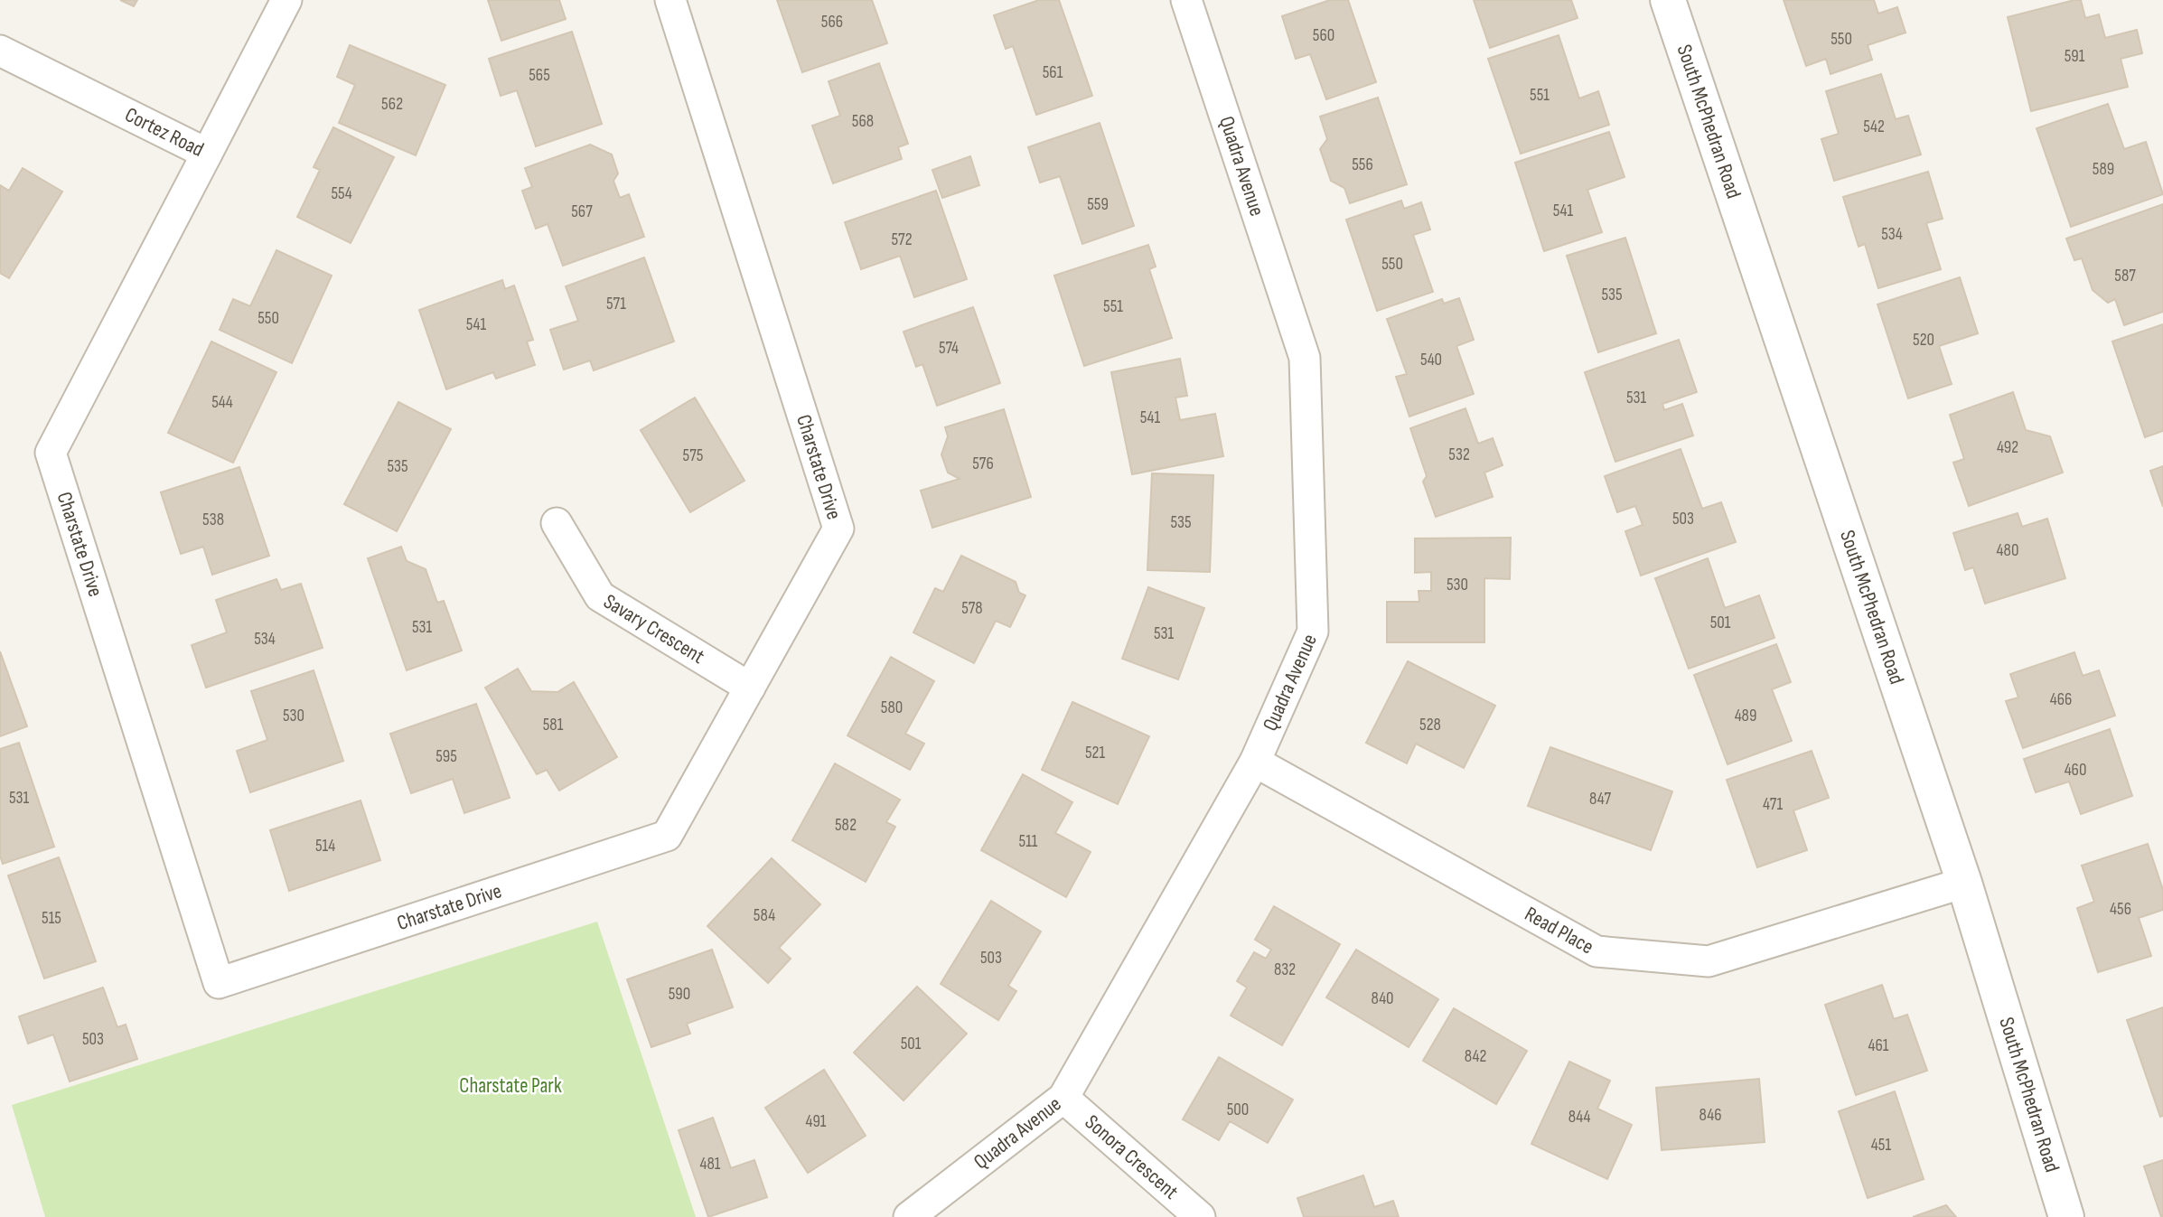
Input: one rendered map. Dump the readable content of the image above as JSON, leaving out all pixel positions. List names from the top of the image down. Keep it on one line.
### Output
{"streets":{"street":["South McPhedran Road","Cortez Road","Quadra Avenue","Charstate Drive","Savary Crescent","Read Place","Sonora Crescent"]},"crossings":[["South McPhedran Road","Read Place"],["Cortez Road","Charstate Drive"],["Quadra Avenue","Read Place"],["Quadra Avenue","Sonora Crescent"],["Charstate Drive","Savary Crescent"]],"parks":["Charstate Park"],"house_numbers":["566","560","550","591","561","565","551","562","568","542","556","589","554","559","541","567","534","572","550","587","535","571","551","550","541","520","574","540","531","544","541","492","532","575","576","535","503","538","535","480","530","578","501","531","531","534","466","580","530","489","581","528","521","595","460","531","847","471","582","511","514","456","584","515","503","832","590","840","503","501","461","842","500","846","844","491","451","481"]}
